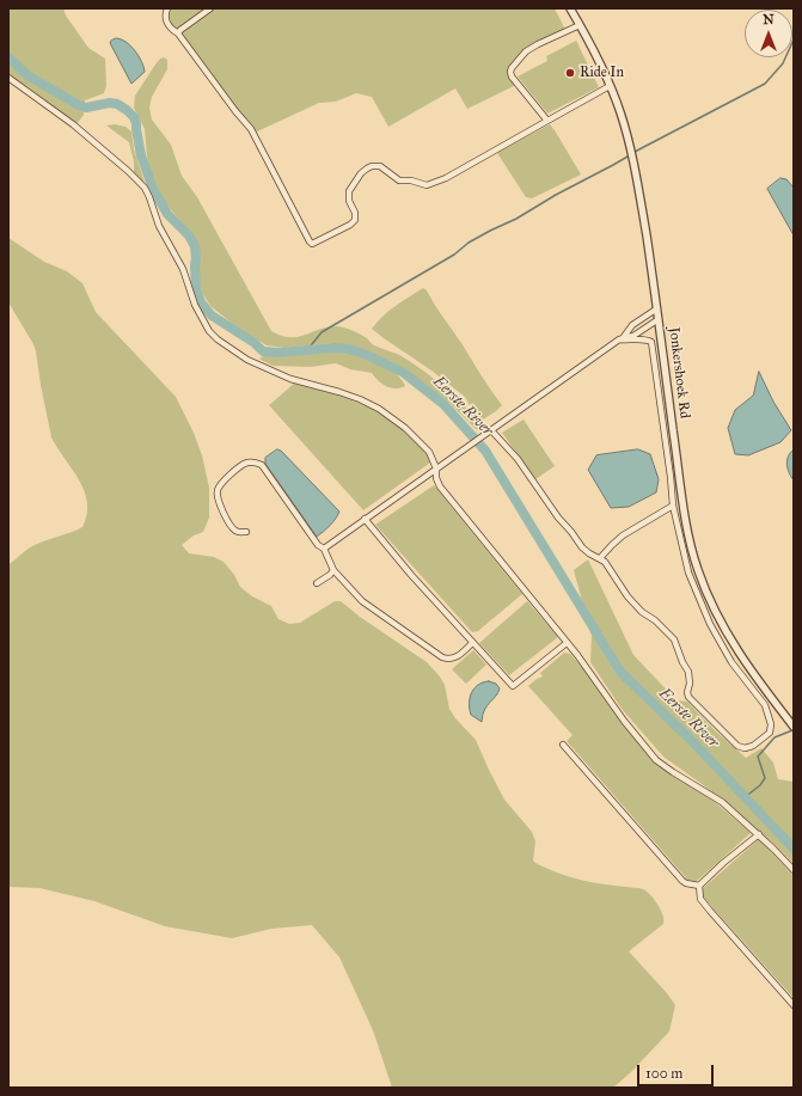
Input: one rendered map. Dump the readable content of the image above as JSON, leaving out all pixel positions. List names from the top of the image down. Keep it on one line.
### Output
{"streets":{"street":["Jonkershoek Rd"]},"water":["Eerste River"],"places":["Ride In"],"scale_bar":"100 m","north":"top"}
